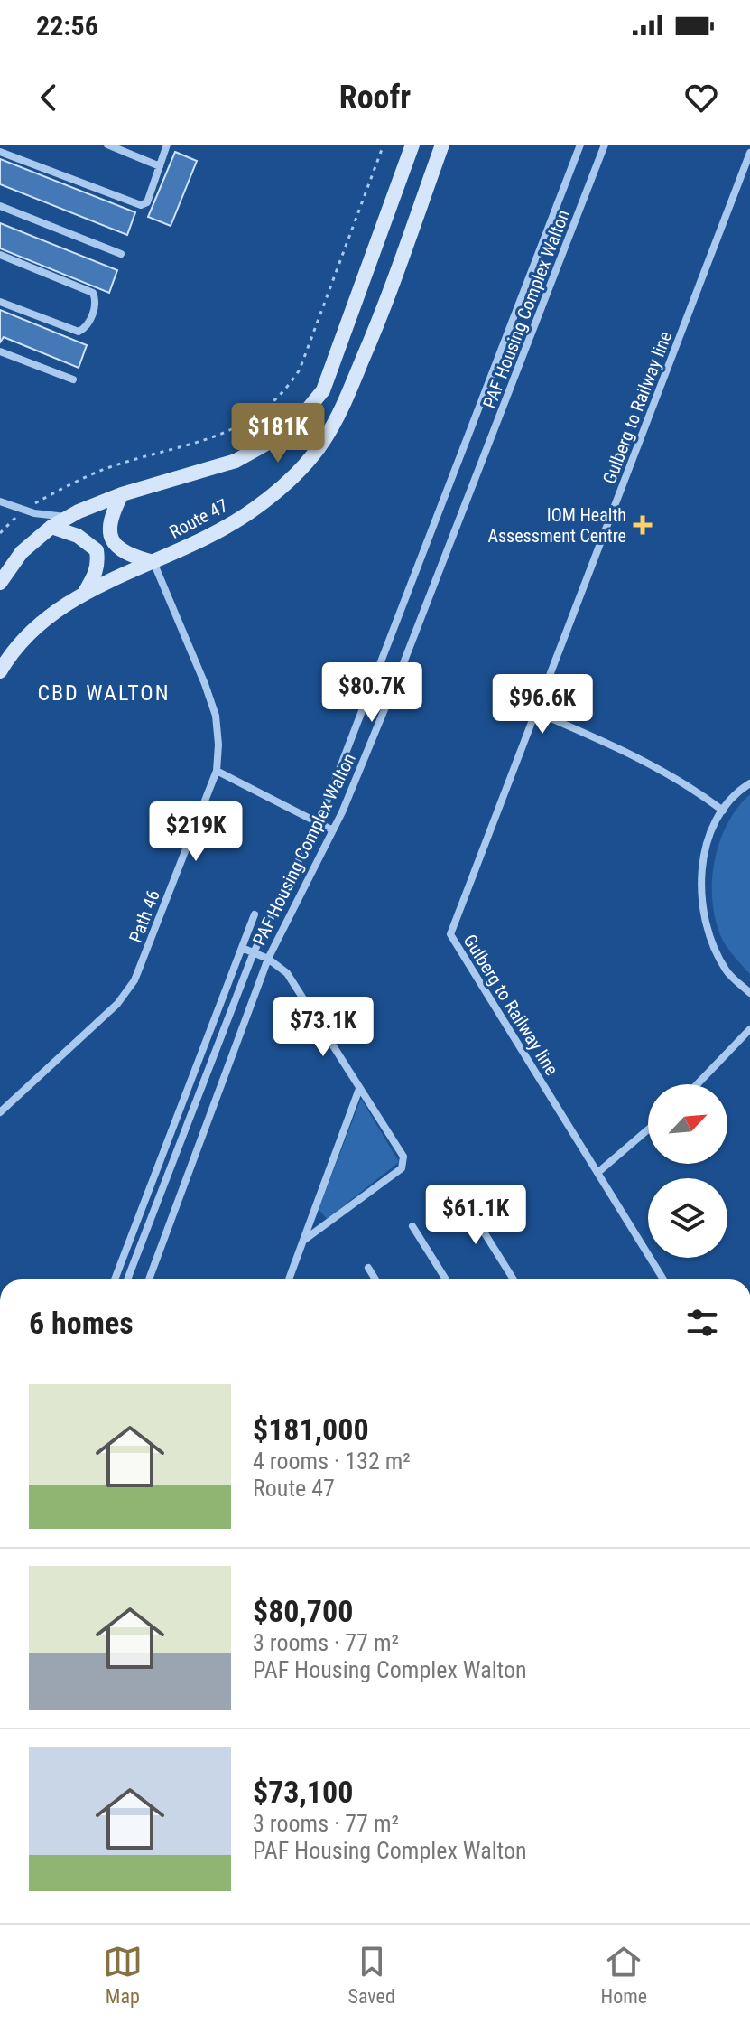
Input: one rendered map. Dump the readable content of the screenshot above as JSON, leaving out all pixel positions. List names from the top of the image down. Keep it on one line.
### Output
{"streets":{"street":["PAF Housing Complex Walton","Gulberg to Railway line","Route 47","Path 46"]},"crossings":[["Route 47","Path 46"]],"districts":["CBD WALTON"],"places":{"health":["IOM Health Assessment Centre"]},"north":"top right","page":{"status":"22:56","header":"Roofr","price":["$181K","$80.7K","$96.6K","$219K","$73.1K","$61.1K"],"heading":"6 homes","list":[{"name":"$181,000","note":"4 rooms · 132 m² · Route 47"},{"name":"$80,700","note":"3 rooms · 77 m² · PAF Housing Complex Walton"},{"name":"$73,100","note":"3 rooms · 77 m² · PAF Housing Complex Walton"}],"tabs":["Map","Saved","Home"]}}
